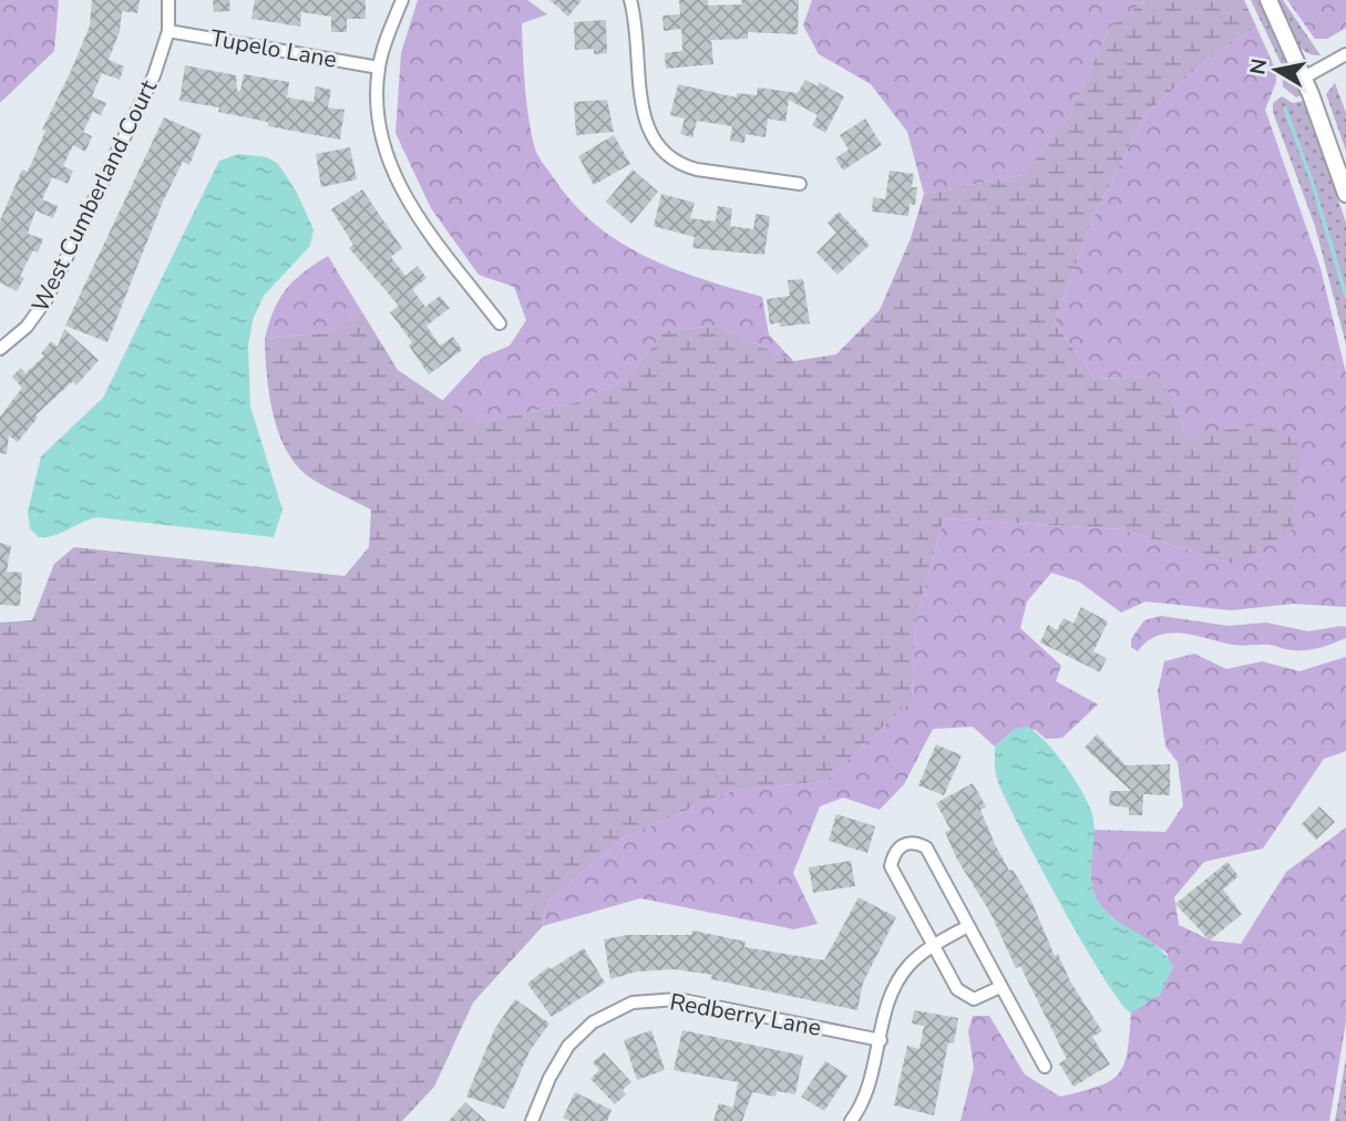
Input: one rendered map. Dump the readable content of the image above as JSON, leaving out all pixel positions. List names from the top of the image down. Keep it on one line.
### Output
{"streets":{"street":["Tupelo Lane","West Cumberland Court","Redberry Lane"]},"crossings":[["Tupelo Lane","West Cumberland Court"]],"north":"left"}
